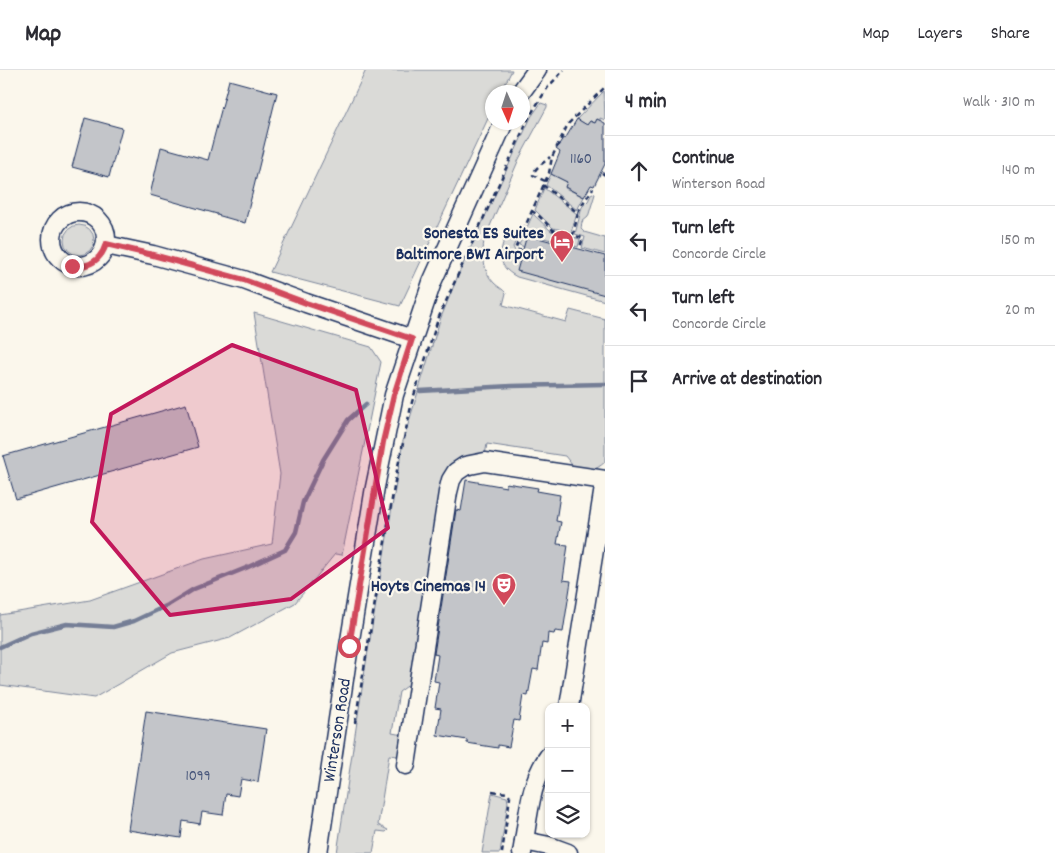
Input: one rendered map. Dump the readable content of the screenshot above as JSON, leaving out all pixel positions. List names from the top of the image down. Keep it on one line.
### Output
{"streets":{"street":["Winterson Road"]},"places":{"hotel":["Sonesta ES Suites Baltimore BWI Airport"],"theatre":["Hoyts Cinemas 14"]},"house_numbers":["1160","1099"],"north":"bottom","page":{"header":"Map","nav":["Map","Layers","Share"],"heading":["4 min","Walk · 310 m"],"list":[["Continue","Winterson Road","140 m"],["Turn left","Concorde Circle","150 m"],["Turn left","Concorde Circle","20 m"],"Arrive at destination"],"map_buttons":["+","−"]}}
